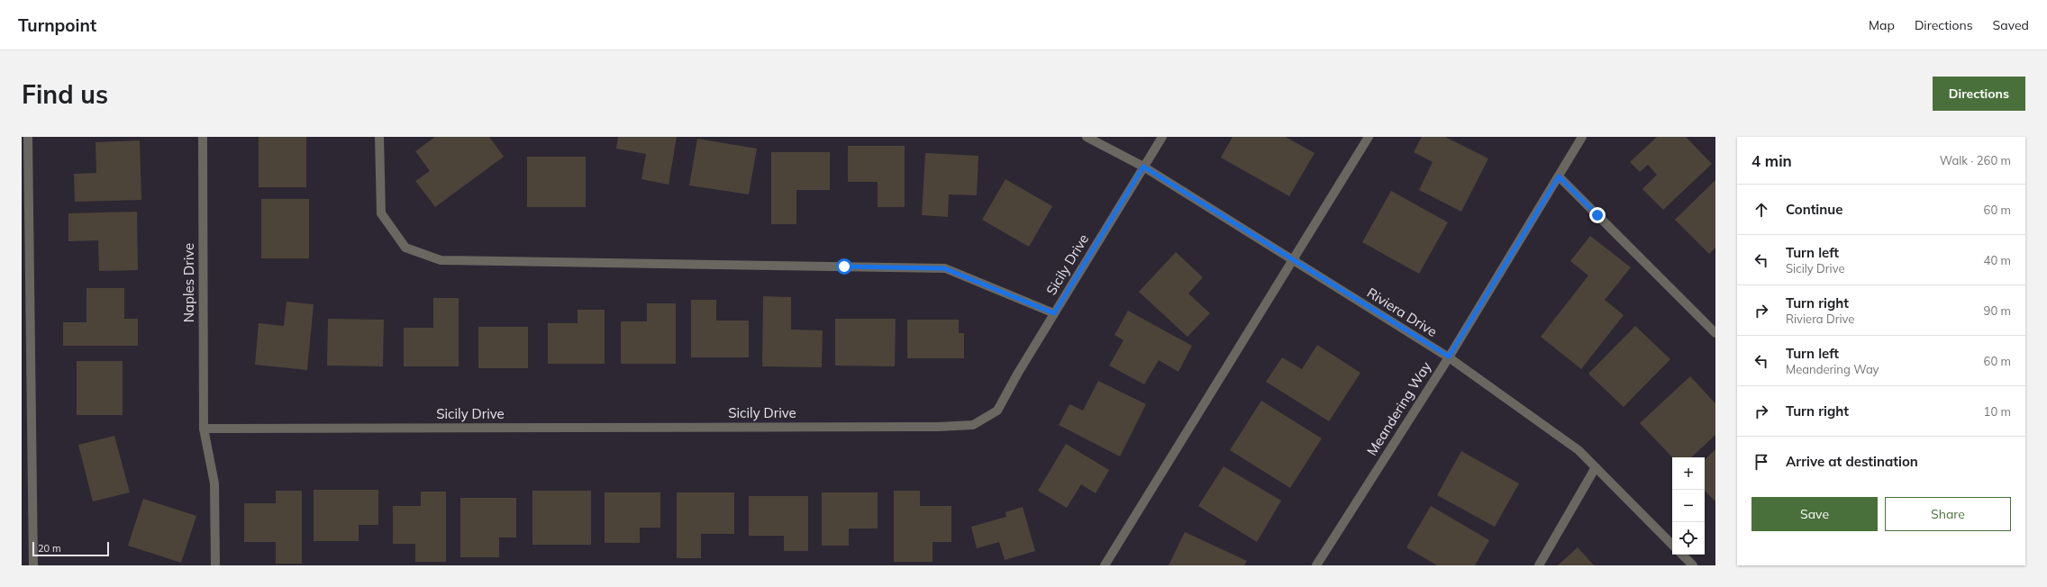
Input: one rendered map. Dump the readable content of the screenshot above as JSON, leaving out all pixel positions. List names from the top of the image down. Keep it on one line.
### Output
{"streets":{"street":["Sicily Drive","Naples Drive","Riviera Drive","Meandering Way"]},"crossings":[["Sicily Drive","Naples Drive"],["Sicily Drive","Riviera Drive"],["Riviera Drive","Meandering Way"]],"scale_bar":"20 m","page":{"header":"Turnpoint","nav":["Map","Directions","Saved"],"buttons":["Directions",["Save","Share"]],"title":"Find us","heading":["4 min","Walk · 260 m"],"list":[["Continue","60 m"],["Turn left","Sicily Drive","40 m"],["Turn right","Riviera Drive","90 m"],["Turn left","Meandering Way","60 m"],["Turn right","10 m"],"Arrive at destination"],"map_buttons":["+","−"],"scale":"20 m"}}
